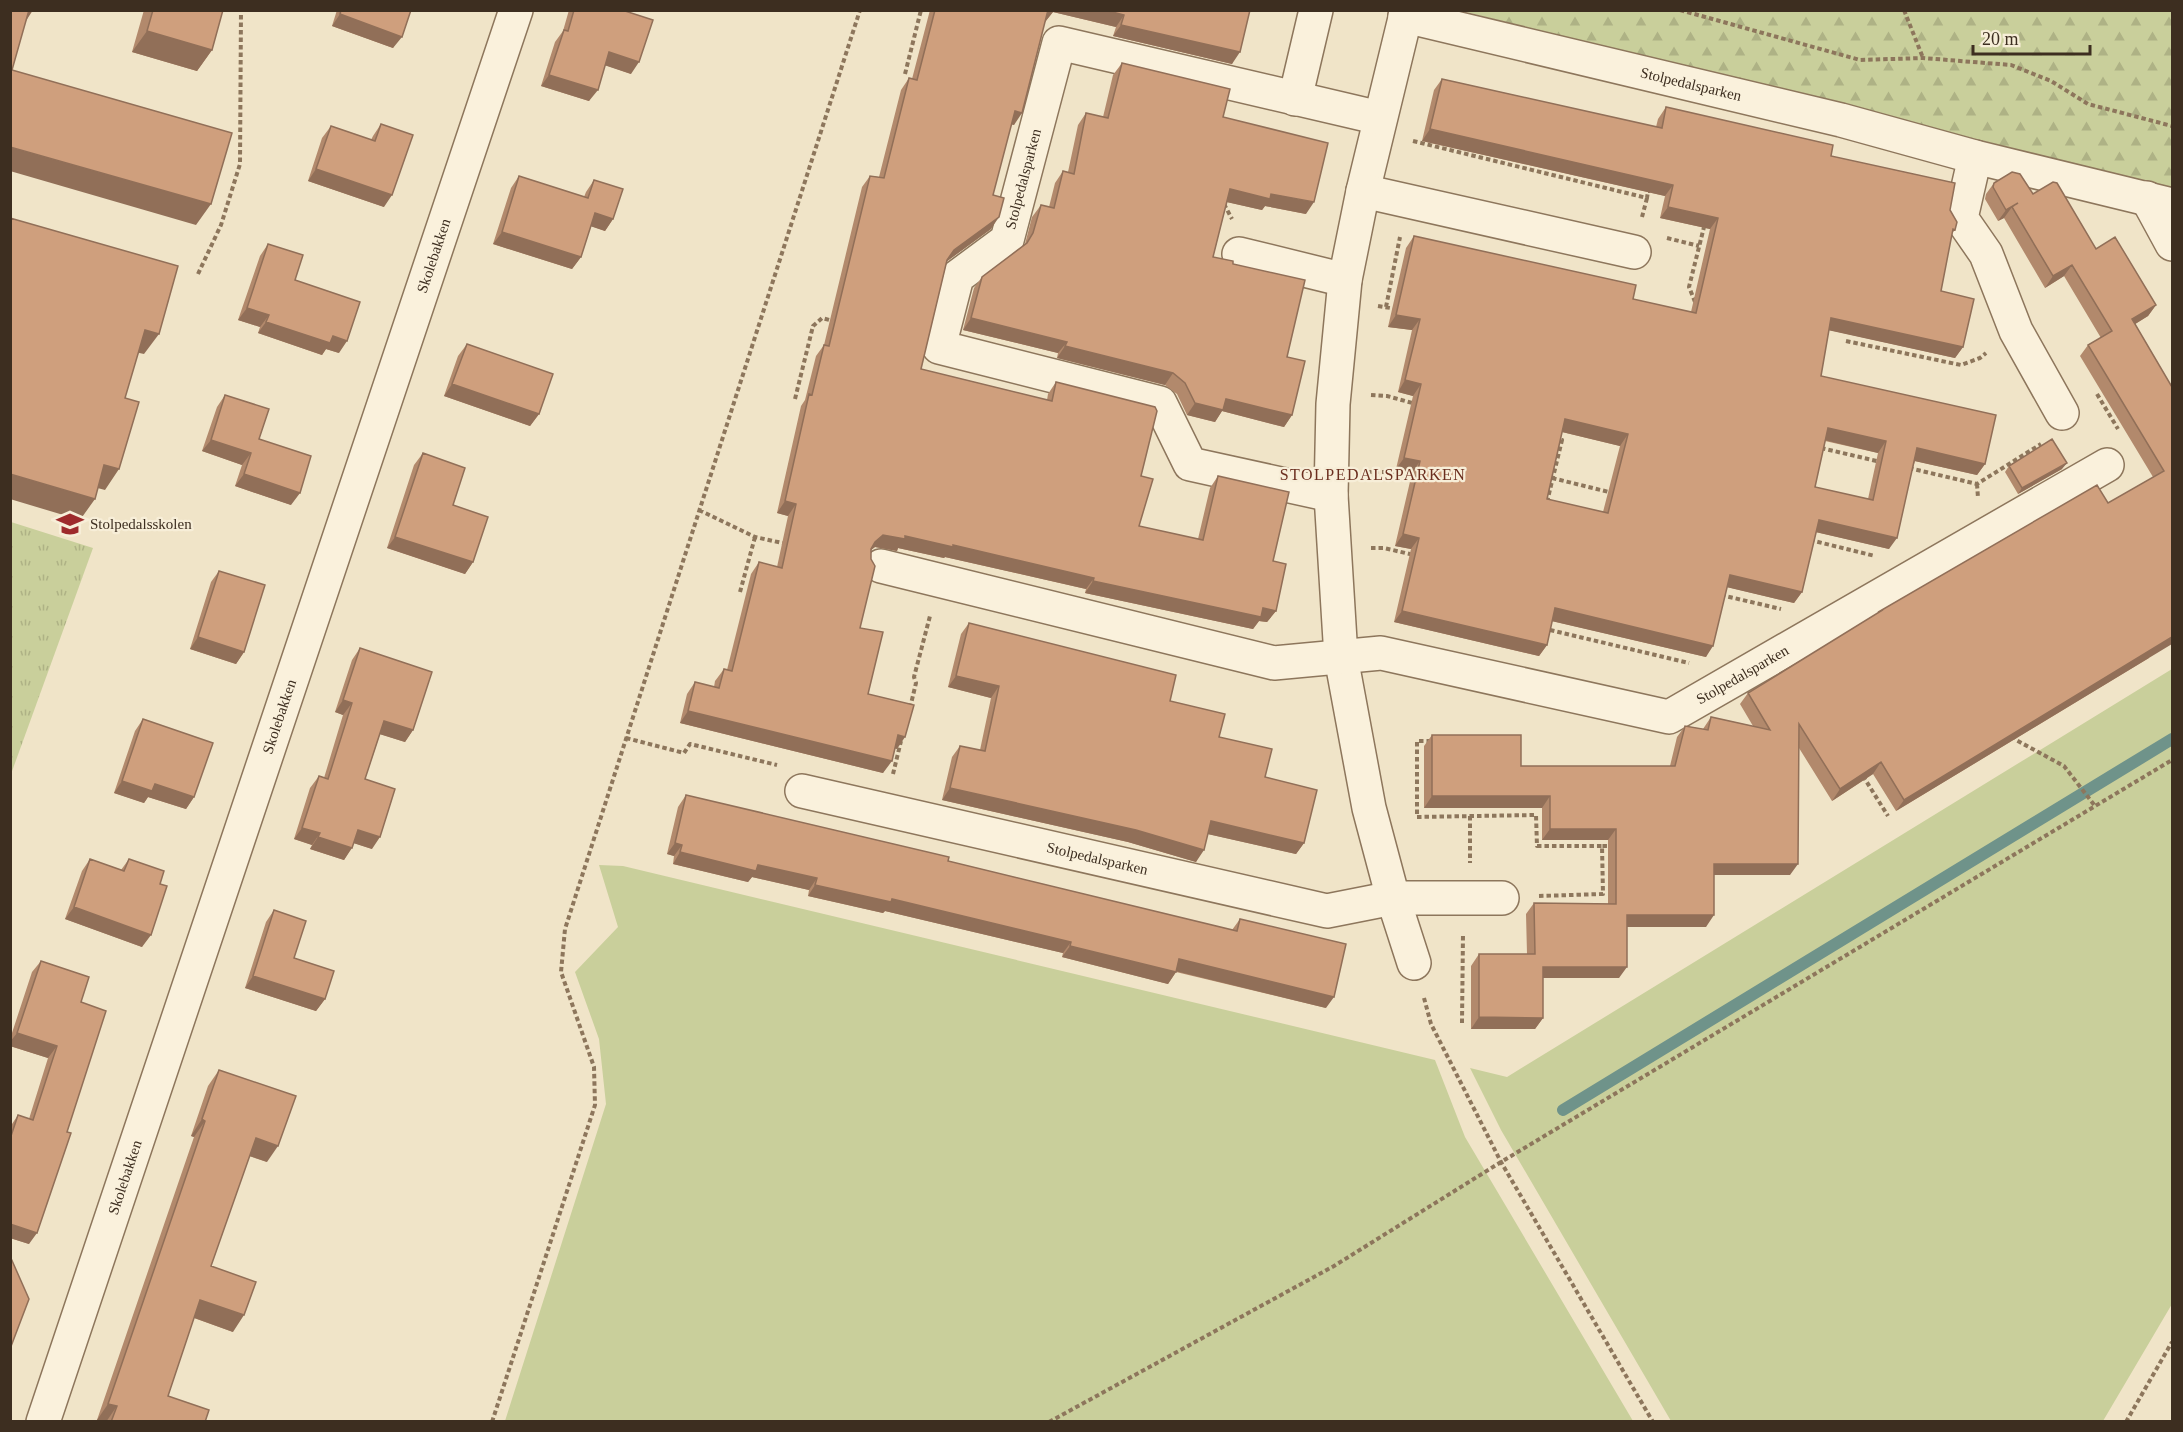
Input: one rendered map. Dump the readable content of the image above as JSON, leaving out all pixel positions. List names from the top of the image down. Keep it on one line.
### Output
{"streets":{"street":["Stolpedalsparken","Skolebakken"]},"districts":["STOLPEDALSPARKEN"],"places":{"school or university":["Stolpedalsskolen"]},"scale_bar":"20 m"}
